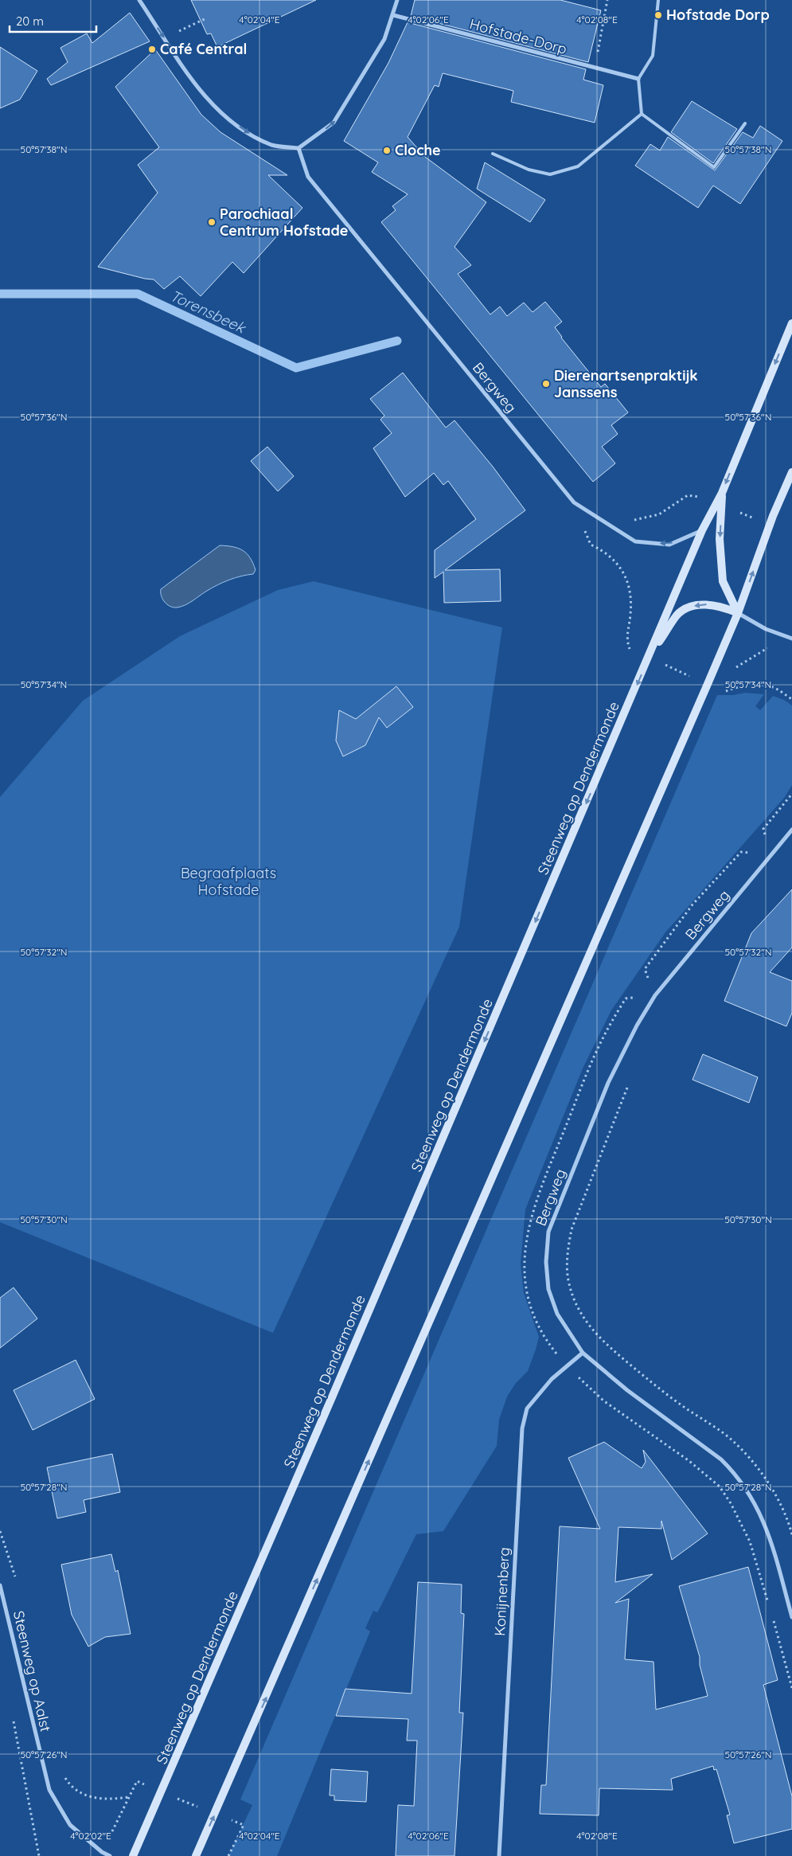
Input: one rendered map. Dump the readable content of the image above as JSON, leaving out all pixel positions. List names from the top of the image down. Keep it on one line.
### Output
{"streets":{"main road":["Steenweg op Dendermonde"],"street":["Hofstade-Dorp","Bergweg","Konijnenberg","Steenweg op Aalst"]},"crossings":[["Bergweg","Steenweg op Dendermonde"],["Bergweg","Konijnenberg"]],"one_way":["Bergweg"],"water":["Torensbeek"],"parks":["Begraafplaats Hofstade"],"places":["Hofstade Dorp","Café Central","Cloche","Parochiaal Centrum Hofstade","Dierenartsenpraktijk Janssens"],"scale_bar":"20 m","coordinates":["4°02'04\"E","4°02'06\"E","4°02'08\"E","50°57'38\"N","50°57'36\"N","50°57'34\"N","50°57'32\"N","50°57'30\"N","50°57'28\"N","50°57'26\"N","4°02'02\"E"]}
